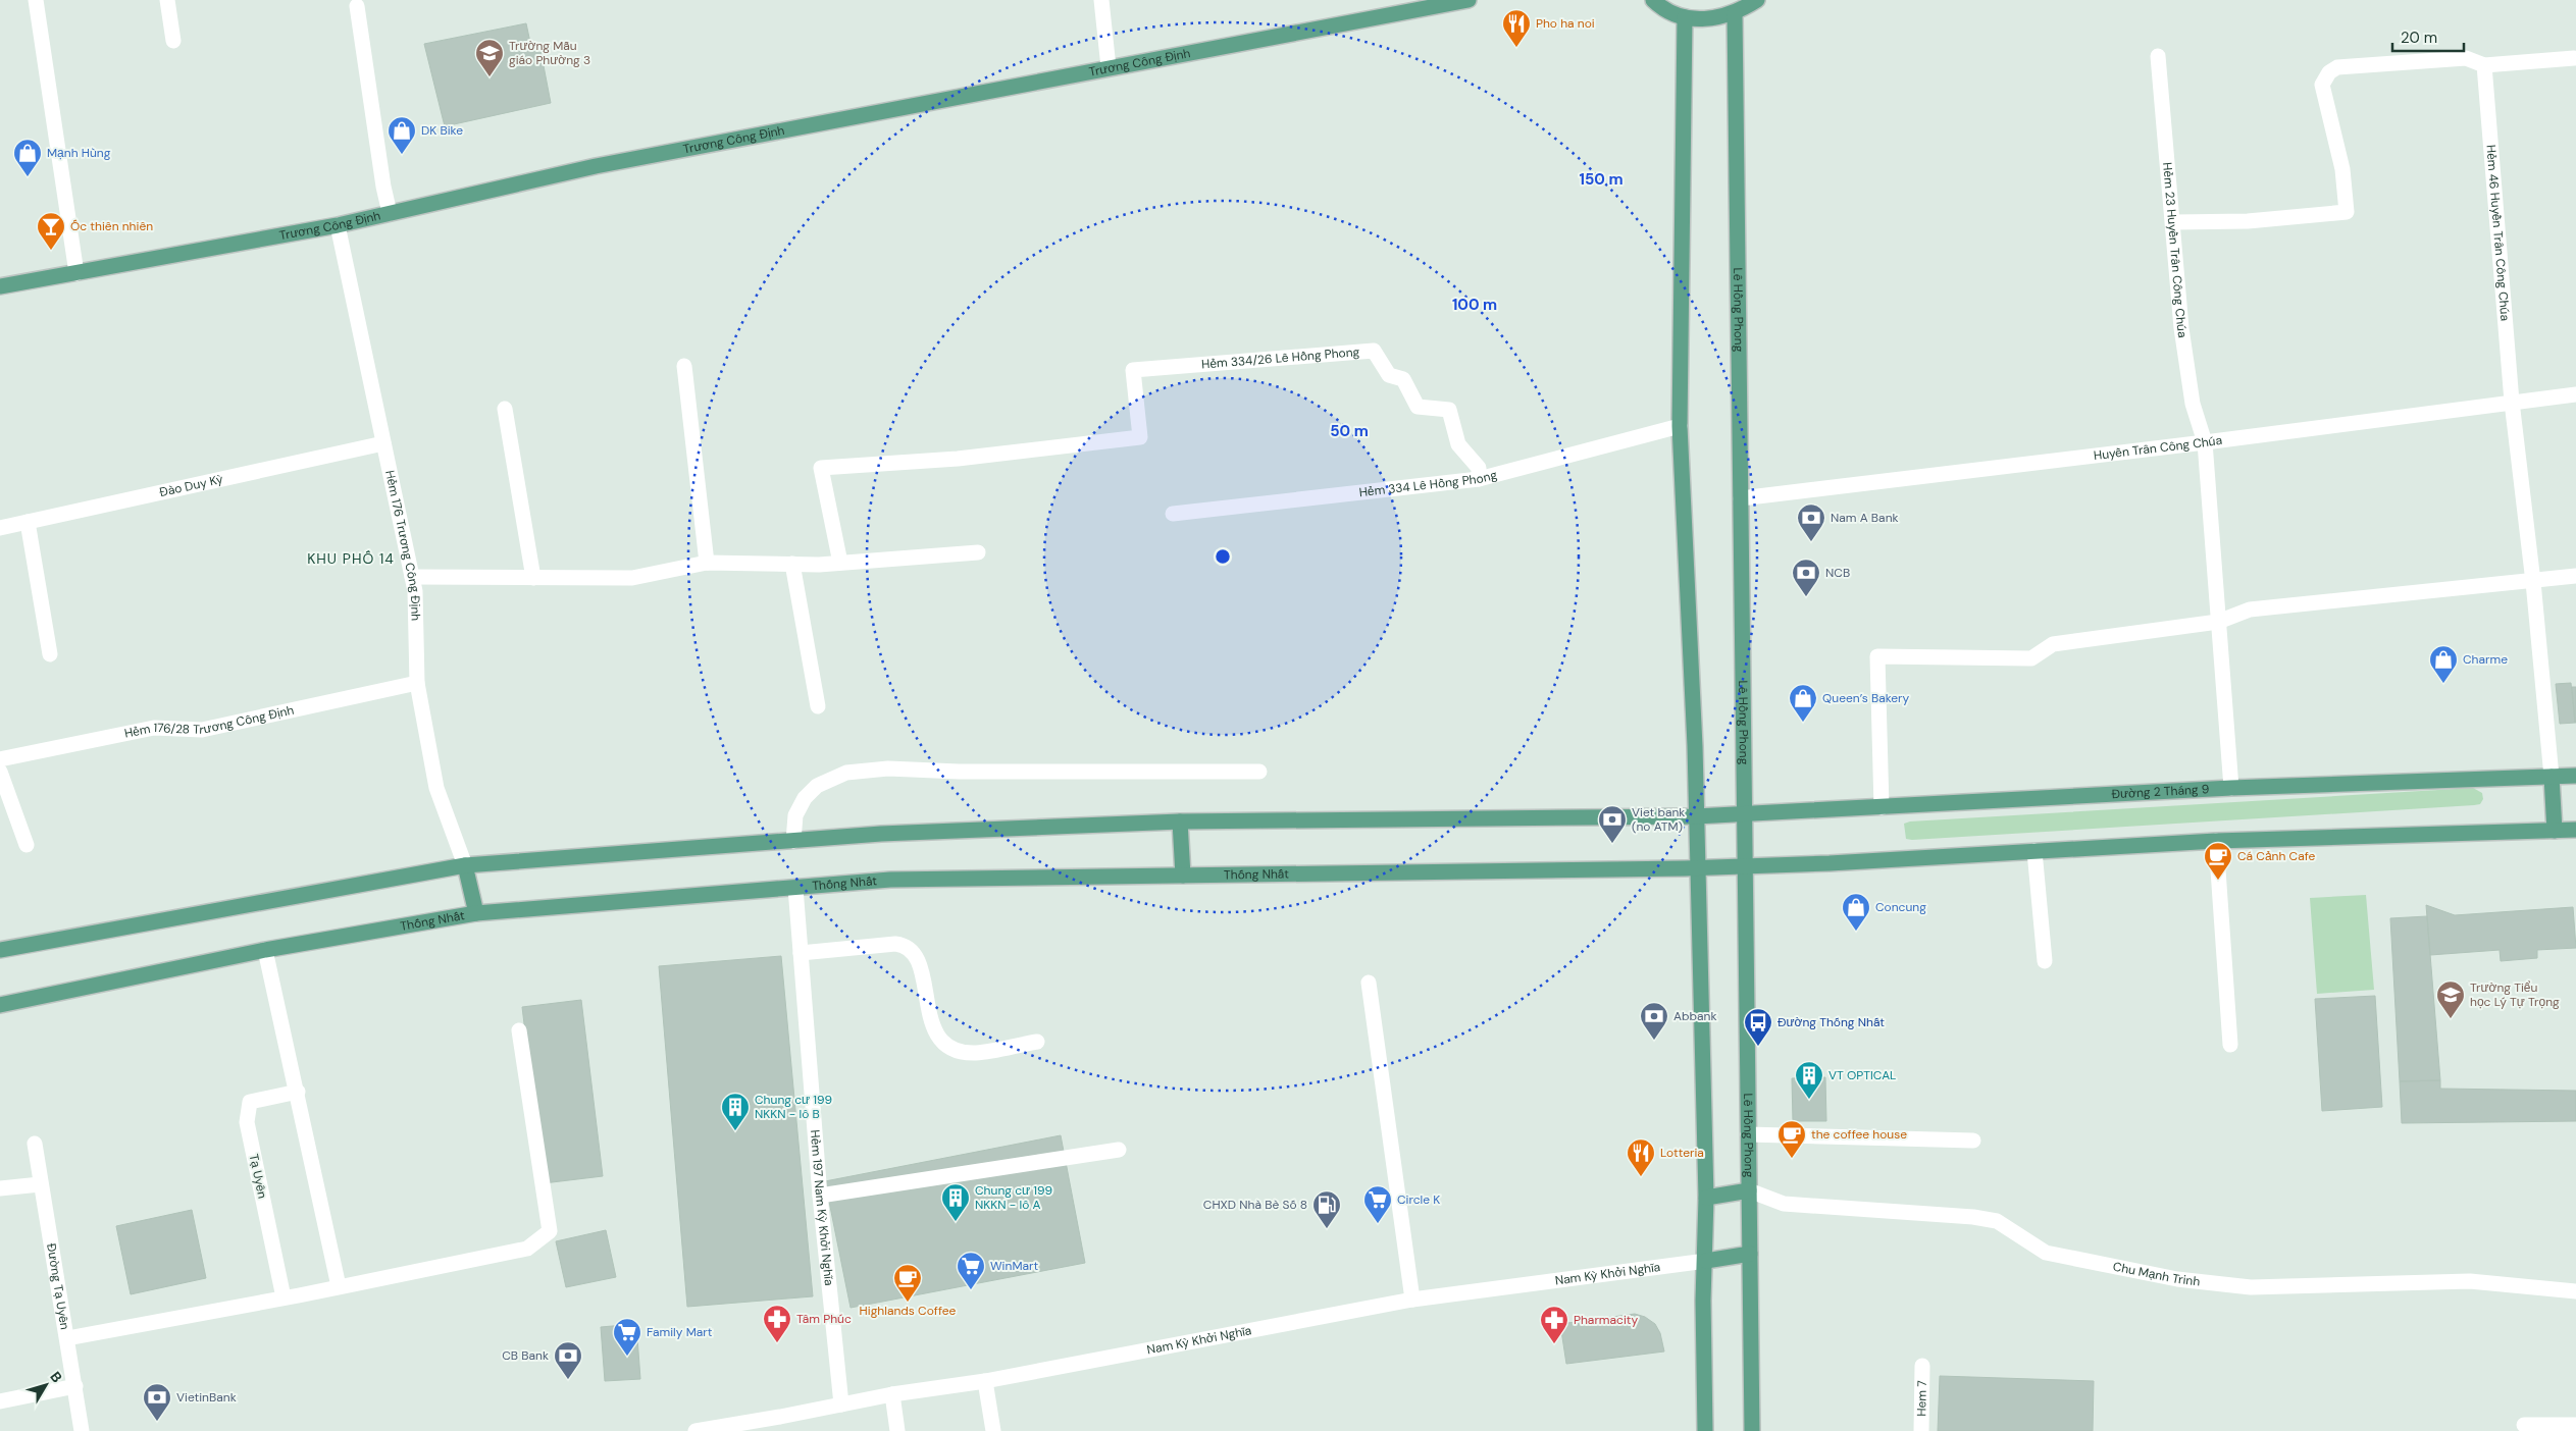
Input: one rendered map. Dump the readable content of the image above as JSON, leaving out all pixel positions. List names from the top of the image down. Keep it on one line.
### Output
{"streets":{"main road":["Trương Công Định","Lê Hồng Phong","Đường 2 Tháng 9","Thống Nhất"],"street":["Hẻm 46 Huyền Trân Công Chúa","Hẻm 23 Huyền Trân Công Chúa","Hẻm 334/26 Lê Hồng Phong","Huyền Trân Công Chúa","Hẻm 334 Lê Hồng Phong","Đào Duy Kỳ","Hẻm 176 Trương Công Định","Hẻm 176/28 Trương Công Định","Tạ Uyên","Hẻm 197 Nam Kỳ Khởi Nghĩa","Nam Kỳ Khởi Nghĩa","Chu Mạnh Trinh","Đường Tạ Uyên","Hem 7"]},"crossings":[["Trương Công Định","Hẻm 176 Trương Công Định"],["Hẻm 46 Huyền Trân Công Chúa","Huyền Trân Công Chúa"],["Hẻm 46 Huyền Trân Công Chúa","Đường 2 Tháng 9"],["Hẻm 23 Huyền Trân Công Chúa","Huyền Trân Công Chúa"],["Hẻm 23 Huyền Trân Công Chúa","Đường 2 Tháng 9"],["Lê Hồng Phong","Huyền Trân Công Chúa"],["Lê Hồng Phong","Đường 2 Tháng 9"],["Lê Hồng Phong","Thống Nhất"],["Lê Hồng Phong","Chu Mạnh Trinh"],["Hẻm 334/26 Lê Hồng Phong","Hẻm 334 Lê Hồng Phong"],["Đào Duy Kỳ","Hẻm 176 Trương Công Định"],["Hẻm 176 Trương Công Định","Hẻm 176/28 Trương Công Định"],["Thống Nhất","Hẻm 197 Nam Kỳ Khởi Nghĩa"],["Hẻm 197 Nam Kỳ Khởi Nghĩa","Nam Kỳ Khởi Nghĩa"]],"districts":["KHU PHỐ 14"],"places":{"restaurant":["Pho ha noi","Lotteria"],"school or university":["Trường Mẫu giáo Phường 3","Trường Tiểu học Lý Tự Trọng"],"shop":["DK Bike","Mạnh Hùng","Charme","Queen’s Bakery","Concung"],"bar":["Ốc thiên nhiên"],"bank":["Nam A Bank","NCB","Viet bank (no ATM)","Abbank","CB Bank","VietinBank"],"cafe":["Cá Cảnh Cafe","the coffee house","Highlands Coffee"],"bus stop":["Đường Thống Nhất"],"building":["VT OPTICAL","Chung cư 199 NKKN - lô B","Chung cư 199 NKKN - lô A"],"supermarket":["Circle K","WinMart","Family Mart"],"fuel station":["CHXD Nhà Bè Số 8"],"pharmacy":["Tâm Phúc","Pharmacity"]},"scale_bar":"20 m","north":"top right","rings":["150 m","100 m","50 m"]}
